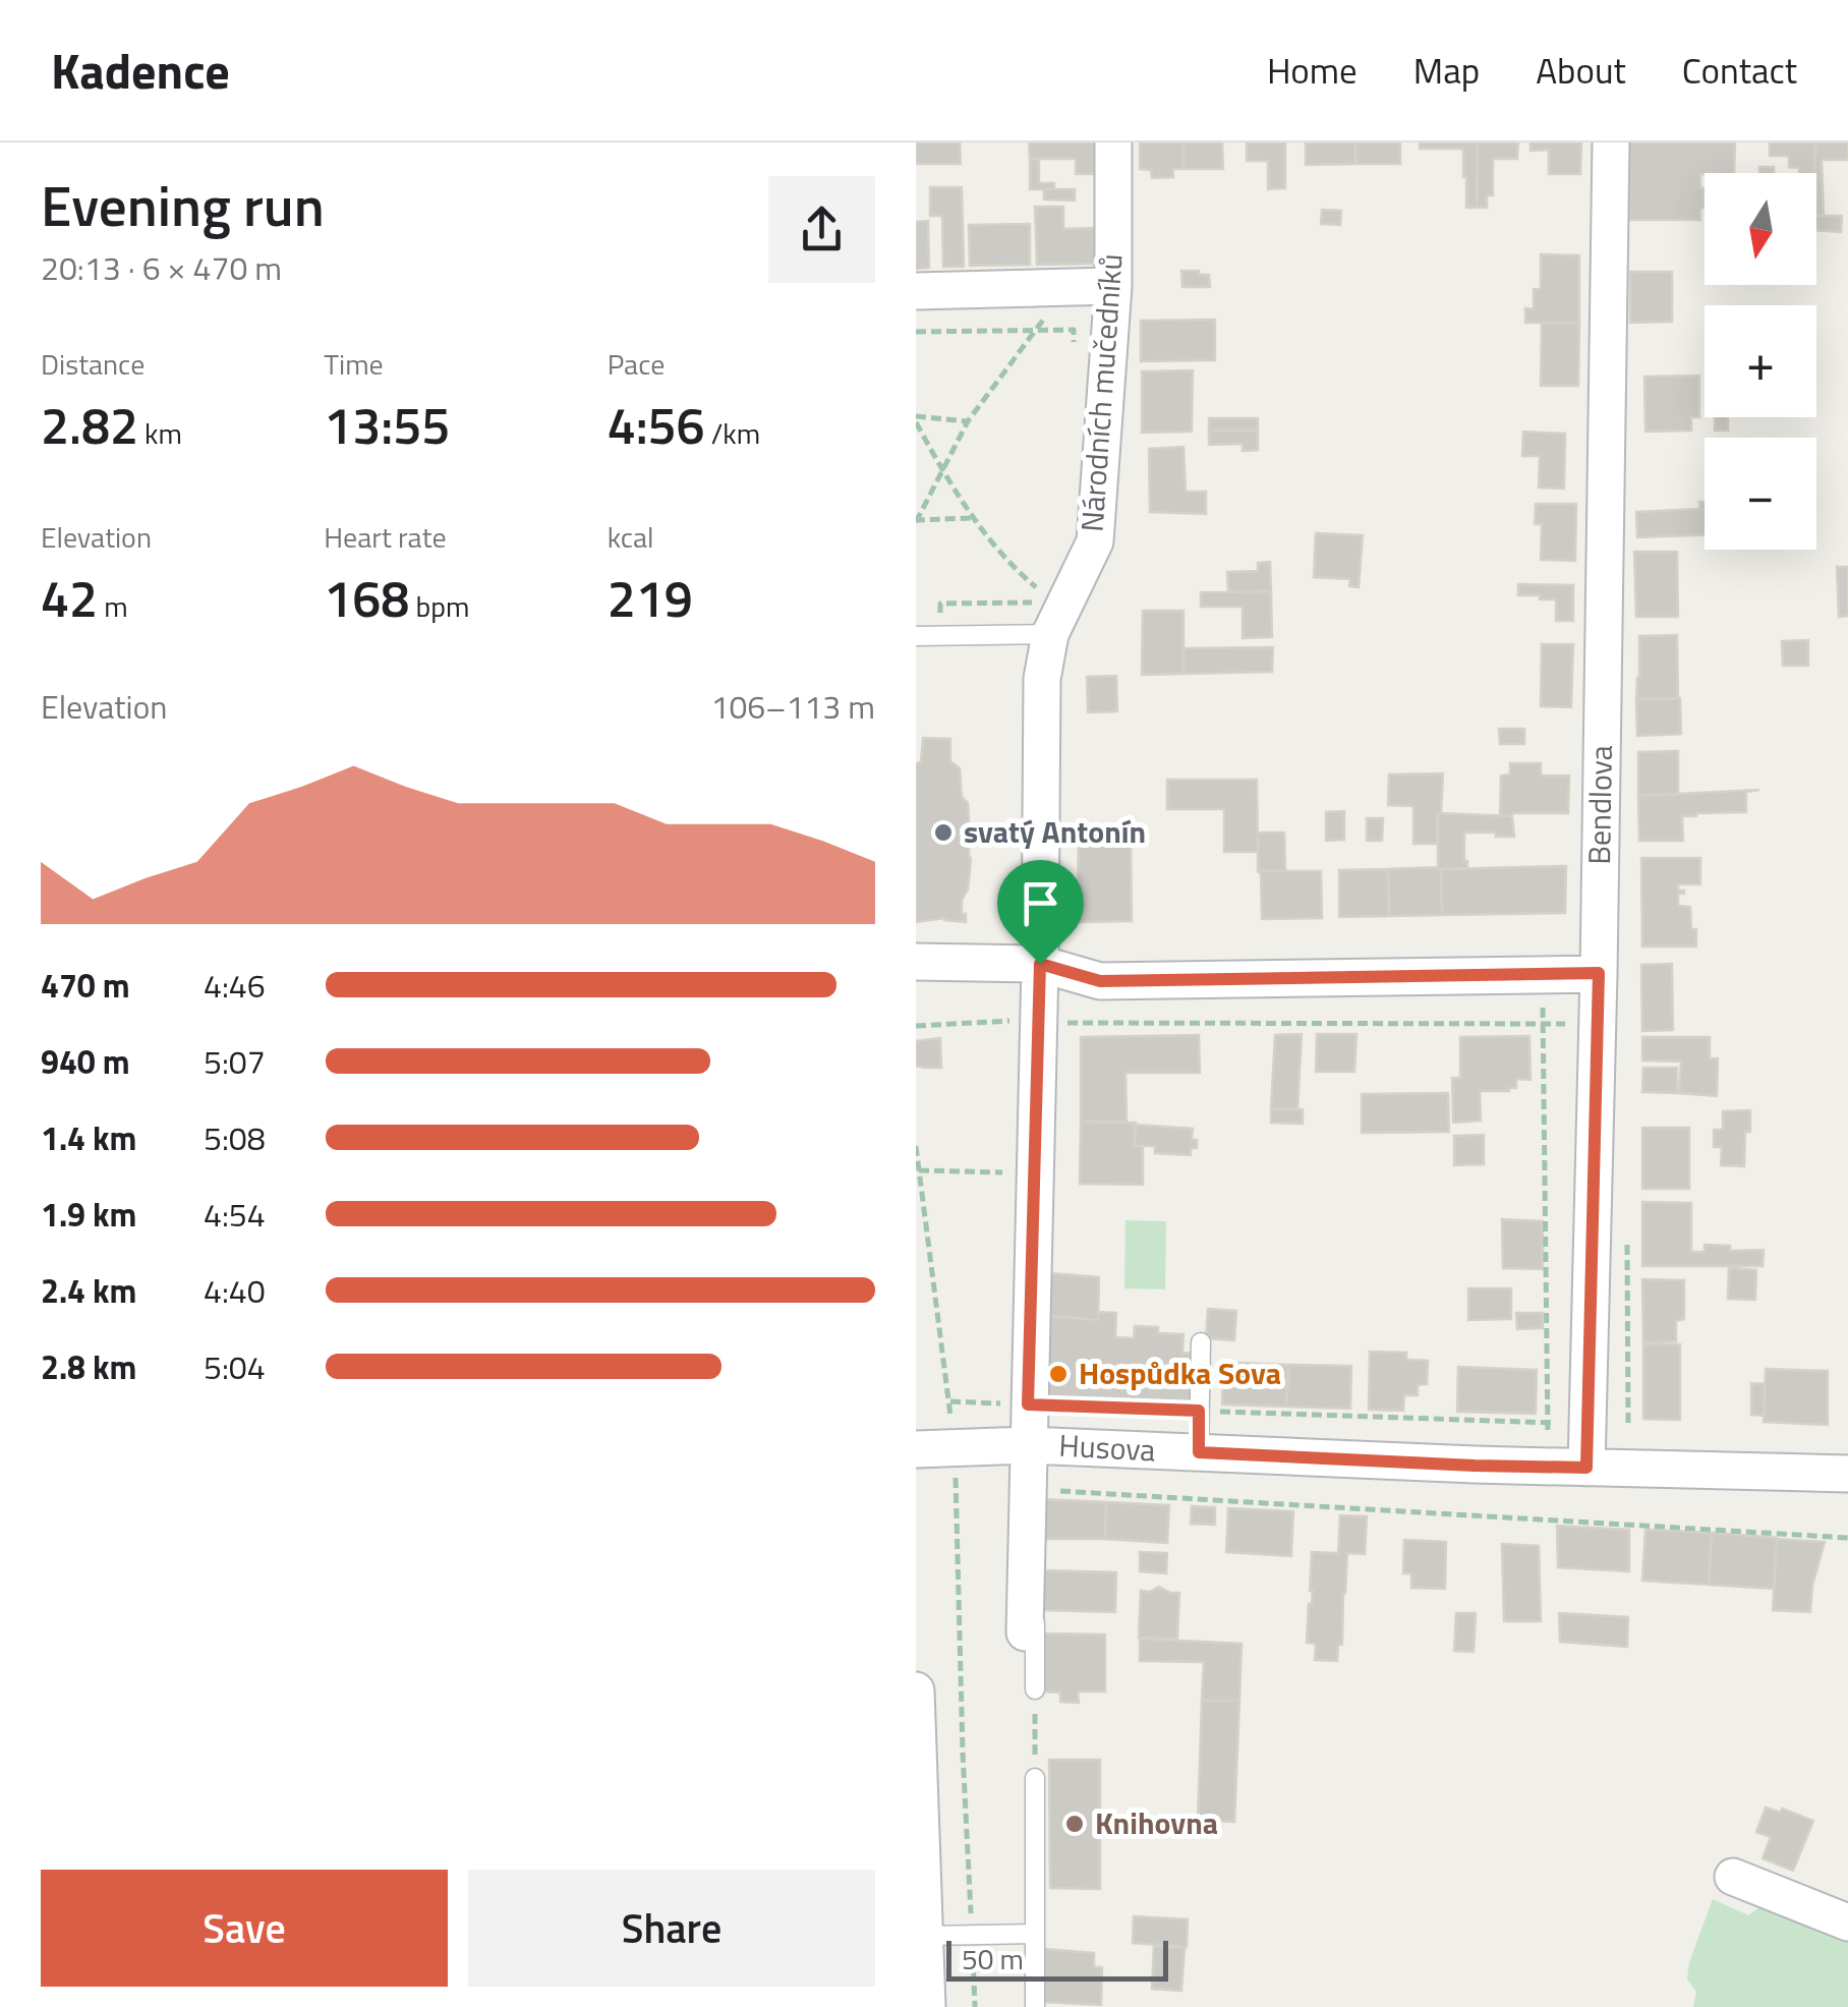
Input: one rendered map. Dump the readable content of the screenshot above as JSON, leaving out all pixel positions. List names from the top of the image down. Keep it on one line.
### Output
{"streets":{"street":["Národních mučedníků","Bendlova","Husova"]},"crossings":[["Národních mučedníků","Husova"],["Bendlova","Husova"]],"places":["svatý Antonín","Hospůdka Sova","Knihovna"],"scale_bar":"50 m","north":"bottom","page":{"header":"Kadence","nav":["Home","Map","About","Contact"],"heading":["Evening run","20:13 · 6 × 470 m"],"map_buttons":["+","−"],"stats":[["Distance","2.82 km"],["Time","13:55"],["Pace","4:56 /km"],["Elevation","42 m"],["Heart rate","168 bpm"],["kcal","219"]],"chart":["Elevation","106–113 m"],"list":[{"name":"470 m","note":"4:46"},{"name":"940 m","note":"5:07"},{"name":"1.4 km","note":"5:08"},{"name":"1.9 km","note":"4:54"},{"name":"2.4 km","note":"4:40"},{"name":"2.8 km","note":"5:04"}],"buttons":["Save","Share"],"scale":"50 m"}}
